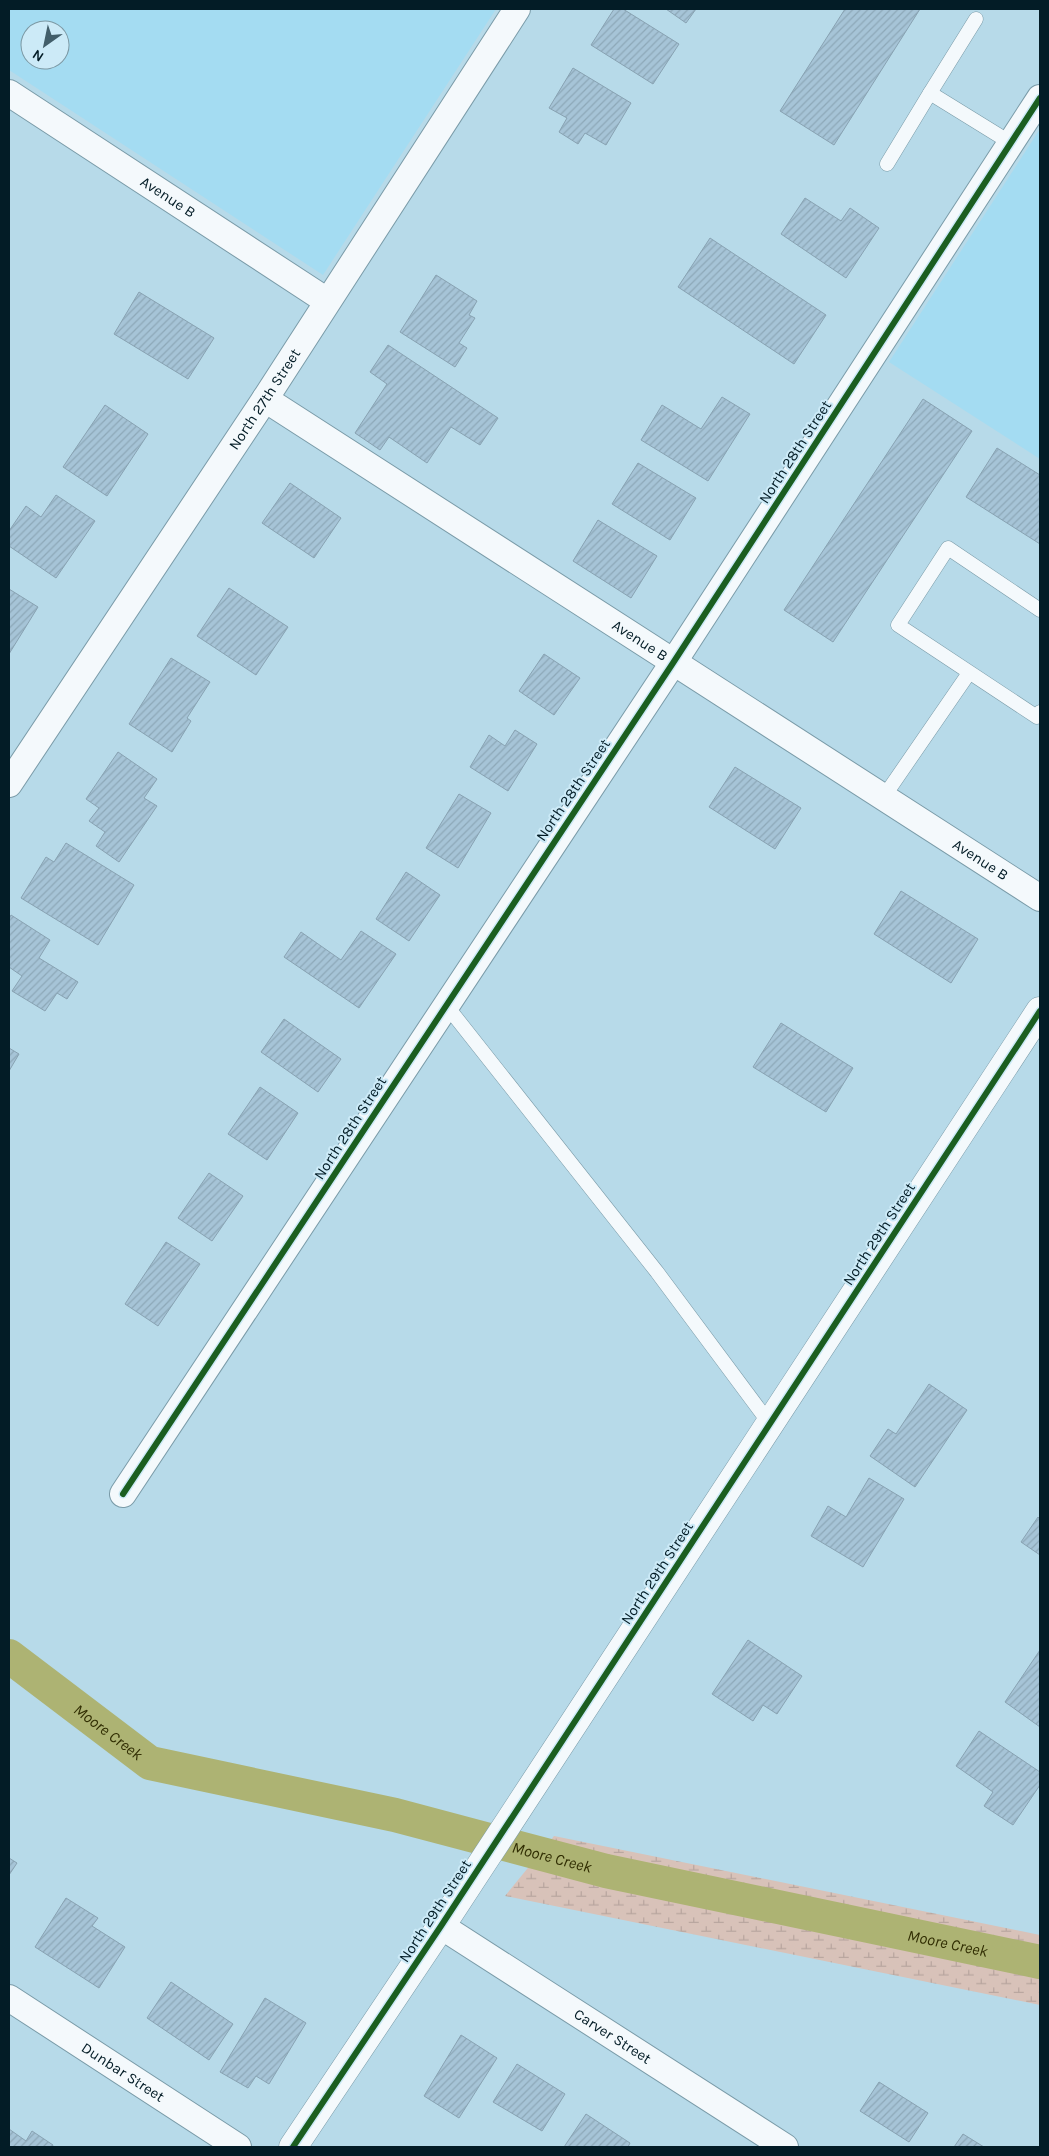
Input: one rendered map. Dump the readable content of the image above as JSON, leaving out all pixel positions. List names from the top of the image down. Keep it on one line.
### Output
{"streets":{"street":["Avenue B","North 27th Street","North 28th Street","North 29th Street","Carver Street","Dunbar Street"]},"crossings":[["Avenue B","North 27th Street"],["Avenue B","North 28th Street"],["North 29th Street","Carver Street"]],"water":["Moore Creek"],"north":"bottom left"}
